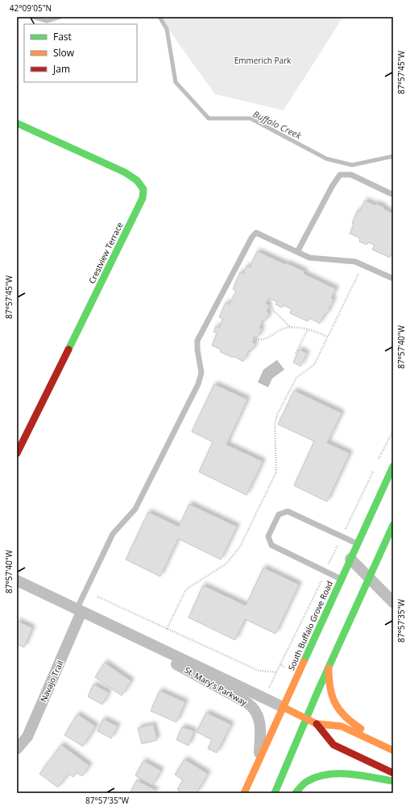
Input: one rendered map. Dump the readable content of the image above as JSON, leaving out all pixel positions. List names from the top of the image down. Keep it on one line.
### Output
{"streets":{"main road":["Crestview Terrace","South Buffalo Grove Road"],"street":["Navajo Trail","St. Mary's Parkway"]},"crossings":[["South Buffalo Grove Road","St. Mary's Parkway"],["Navajo Trail","St. Mary's Parkway"]],"water":["Buffalo Creek"],"parks":["Emmerich Park"],"legend":["Fast","Slow","Jam"],"coordinates":["42°09'05\"N","87°57'45\"W","87°57'40\"W","87°57'35\"W"]}
